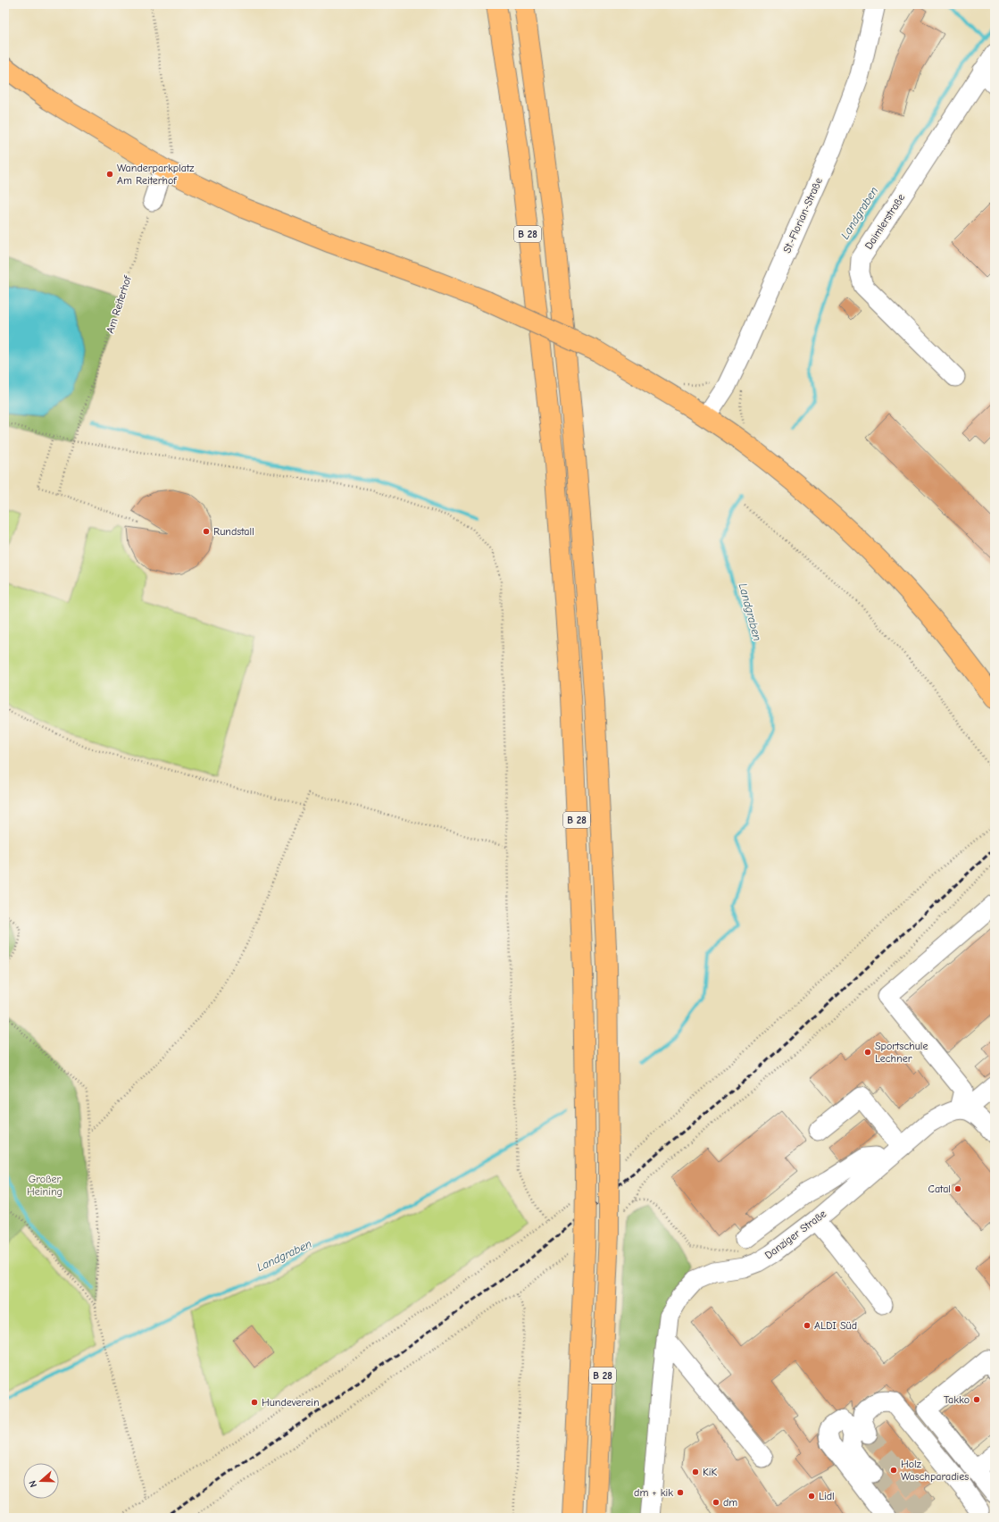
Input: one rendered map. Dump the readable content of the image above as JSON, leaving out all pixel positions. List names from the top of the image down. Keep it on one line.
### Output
{"streets":{"main road":["B 28"],"street":["St.-Florian-Straße","Daimlerstraße","Danziger Straße"],"path":["Am Reiterhof"]},"water":["Landgraben"],"parks":["Großer Heining"],"places":["Wanderparkplatz Am Reiterhof","Rundstall","Sportschule Lechner","Catal","ALDI Süd","Takko","Hundeverein","Holz Waschparadies","KiK","dm + kik","Lidl","dm"],"north":"left"}
